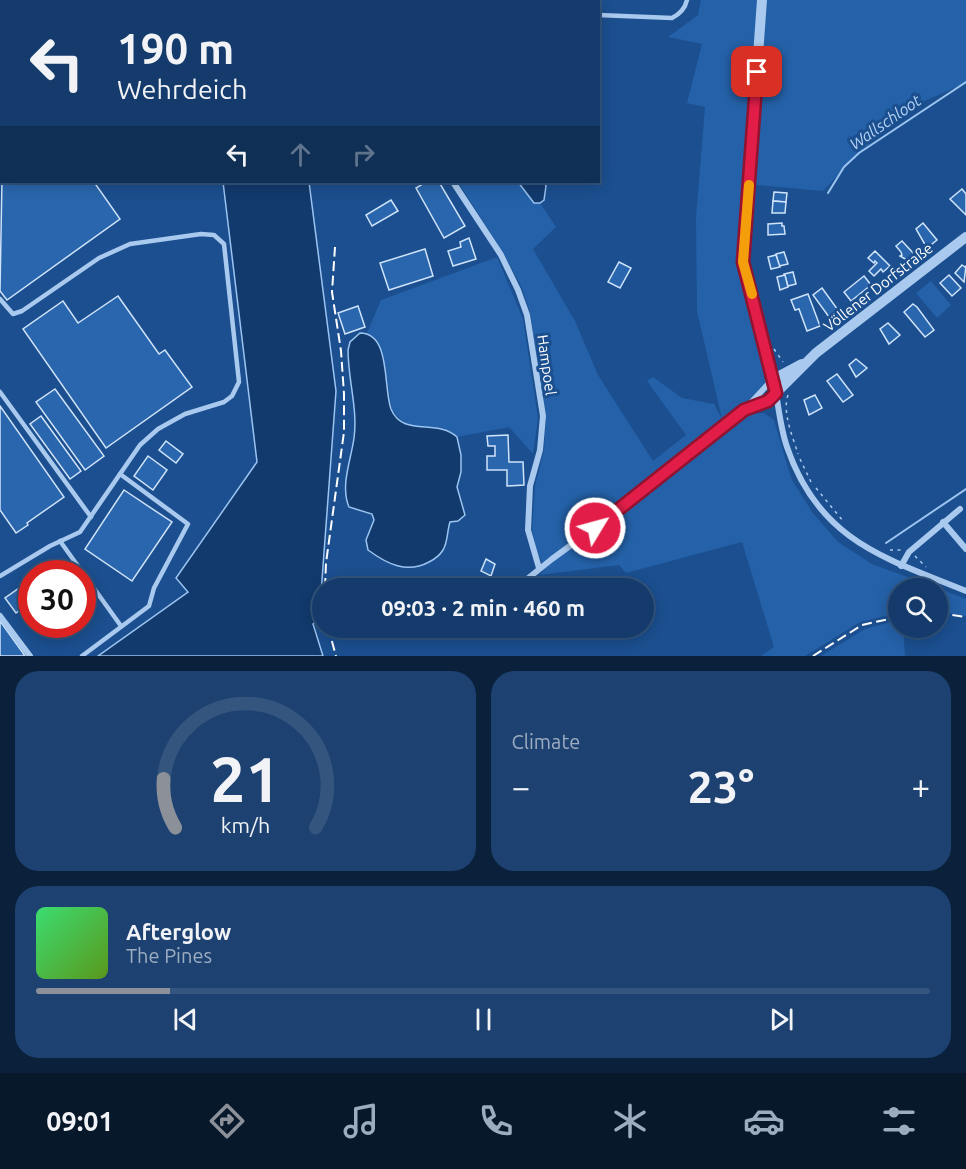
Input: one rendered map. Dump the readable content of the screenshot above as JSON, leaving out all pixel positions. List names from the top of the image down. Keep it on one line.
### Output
{"streets":{"street":["Völlener Dorfstraße","Hampoel"]},"water":["Wallschloot"],"page":{"turn":["190 m","Wehrdeich"],"limit":"30","trip":"09:03 · 2 min · 460 m","tile":"Climate","heat":["−","23°","+"],"song":["Afterglow","The Pines"],"tabs":"09:01","gauge":["21","km/h"]}}
